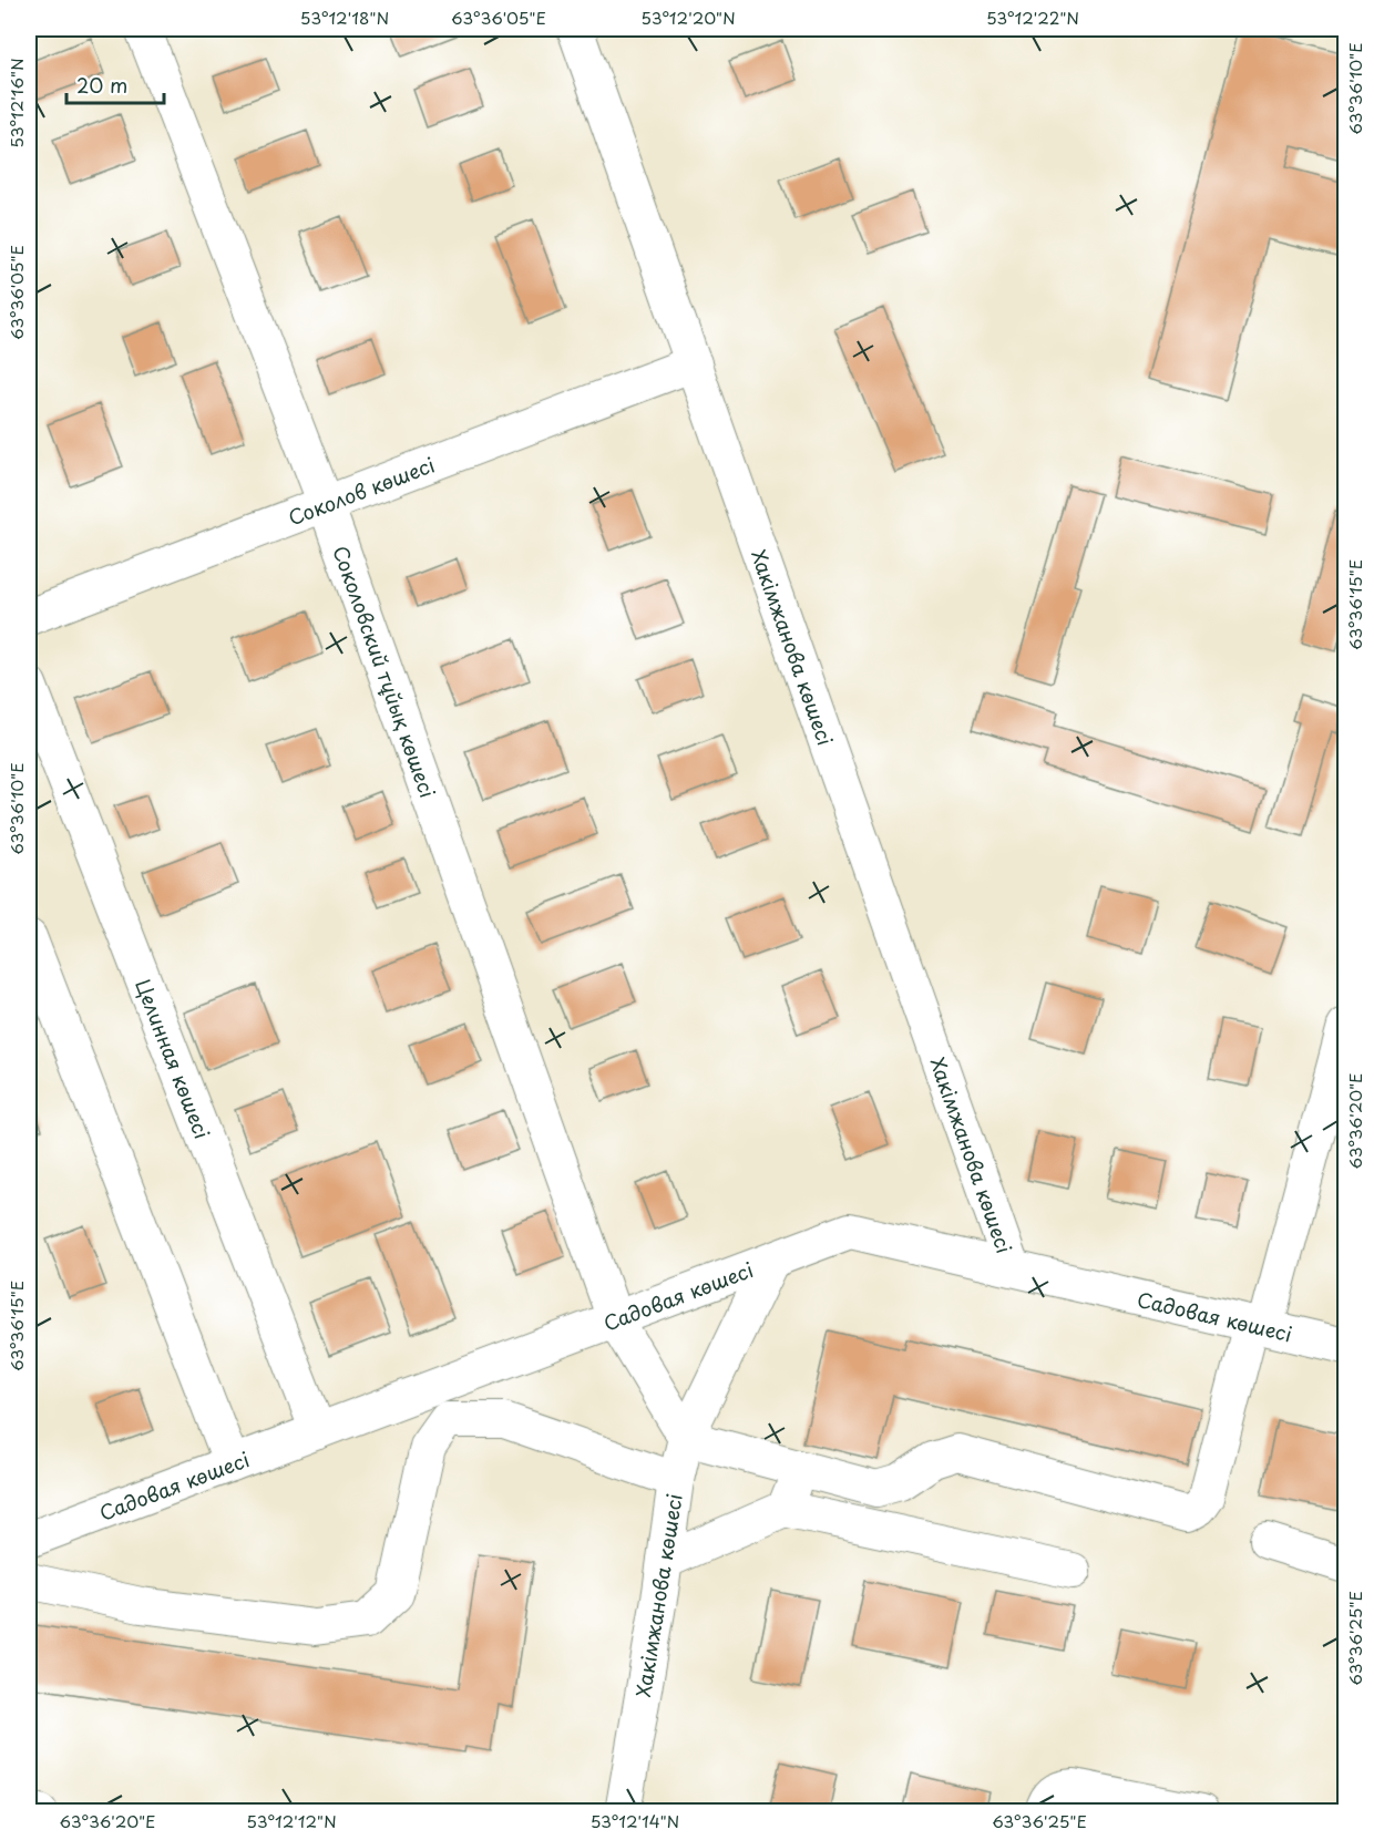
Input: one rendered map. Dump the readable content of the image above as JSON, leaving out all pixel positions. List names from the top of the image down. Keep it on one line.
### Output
{"streets":{"street":["Соколов көшесі","Хакімжанова көшесі","Соколовский тұйық көшесі","Целинная көшесі","Садовая көшесі"]},"crossings":[["Соколов көшесі","Хакімжанова көшесі"],["Соколов көшесі","Соколовский тұйық көшесі"],["Хакімжанова көшесі","Садовая көшесі"],["Соколовский тұйық көшесі","Садовая көшесі"],["Целинная көшесі","Садовая көшесі"]],"scale_bar":"20 m","coordinates":["53°12'18\"N","63°36'05\"E","53°12'20\"N","53°12'22\"N","63°36'10\"E","53°12'16\"N","63°36'15\"E","63°36'20\"E","63°36'25\"E","53°12'12\"N","53°12'14\"N"]}
